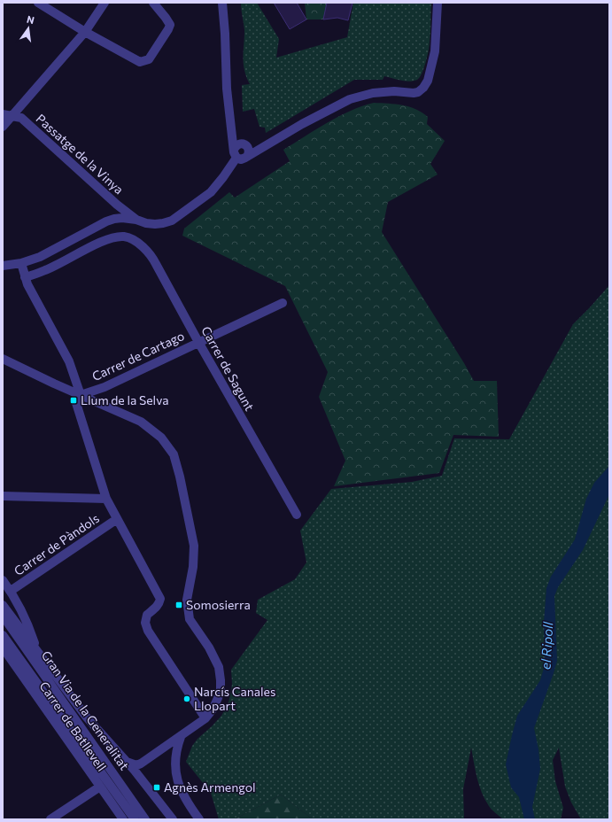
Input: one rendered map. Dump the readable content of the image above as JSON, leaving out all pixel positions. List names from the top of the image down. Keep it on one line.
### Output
{"streets":{"street":["Passatge de la Vinya","Carrer de Cartago","Carrer de Sagunt","Carrer de Pàndols","Gran Via de la Generalitat","Carrer de Batllevell"]},"crossings":[["Carrer de Cartago","Carrer de Sagunt"]],"water":["el Ripoll"],"places":{"transit":["Llum de la Selva","Somosierra","Agnès Armengol"],"other":["Narcís Canales Llopart"]},"north":"top"}
